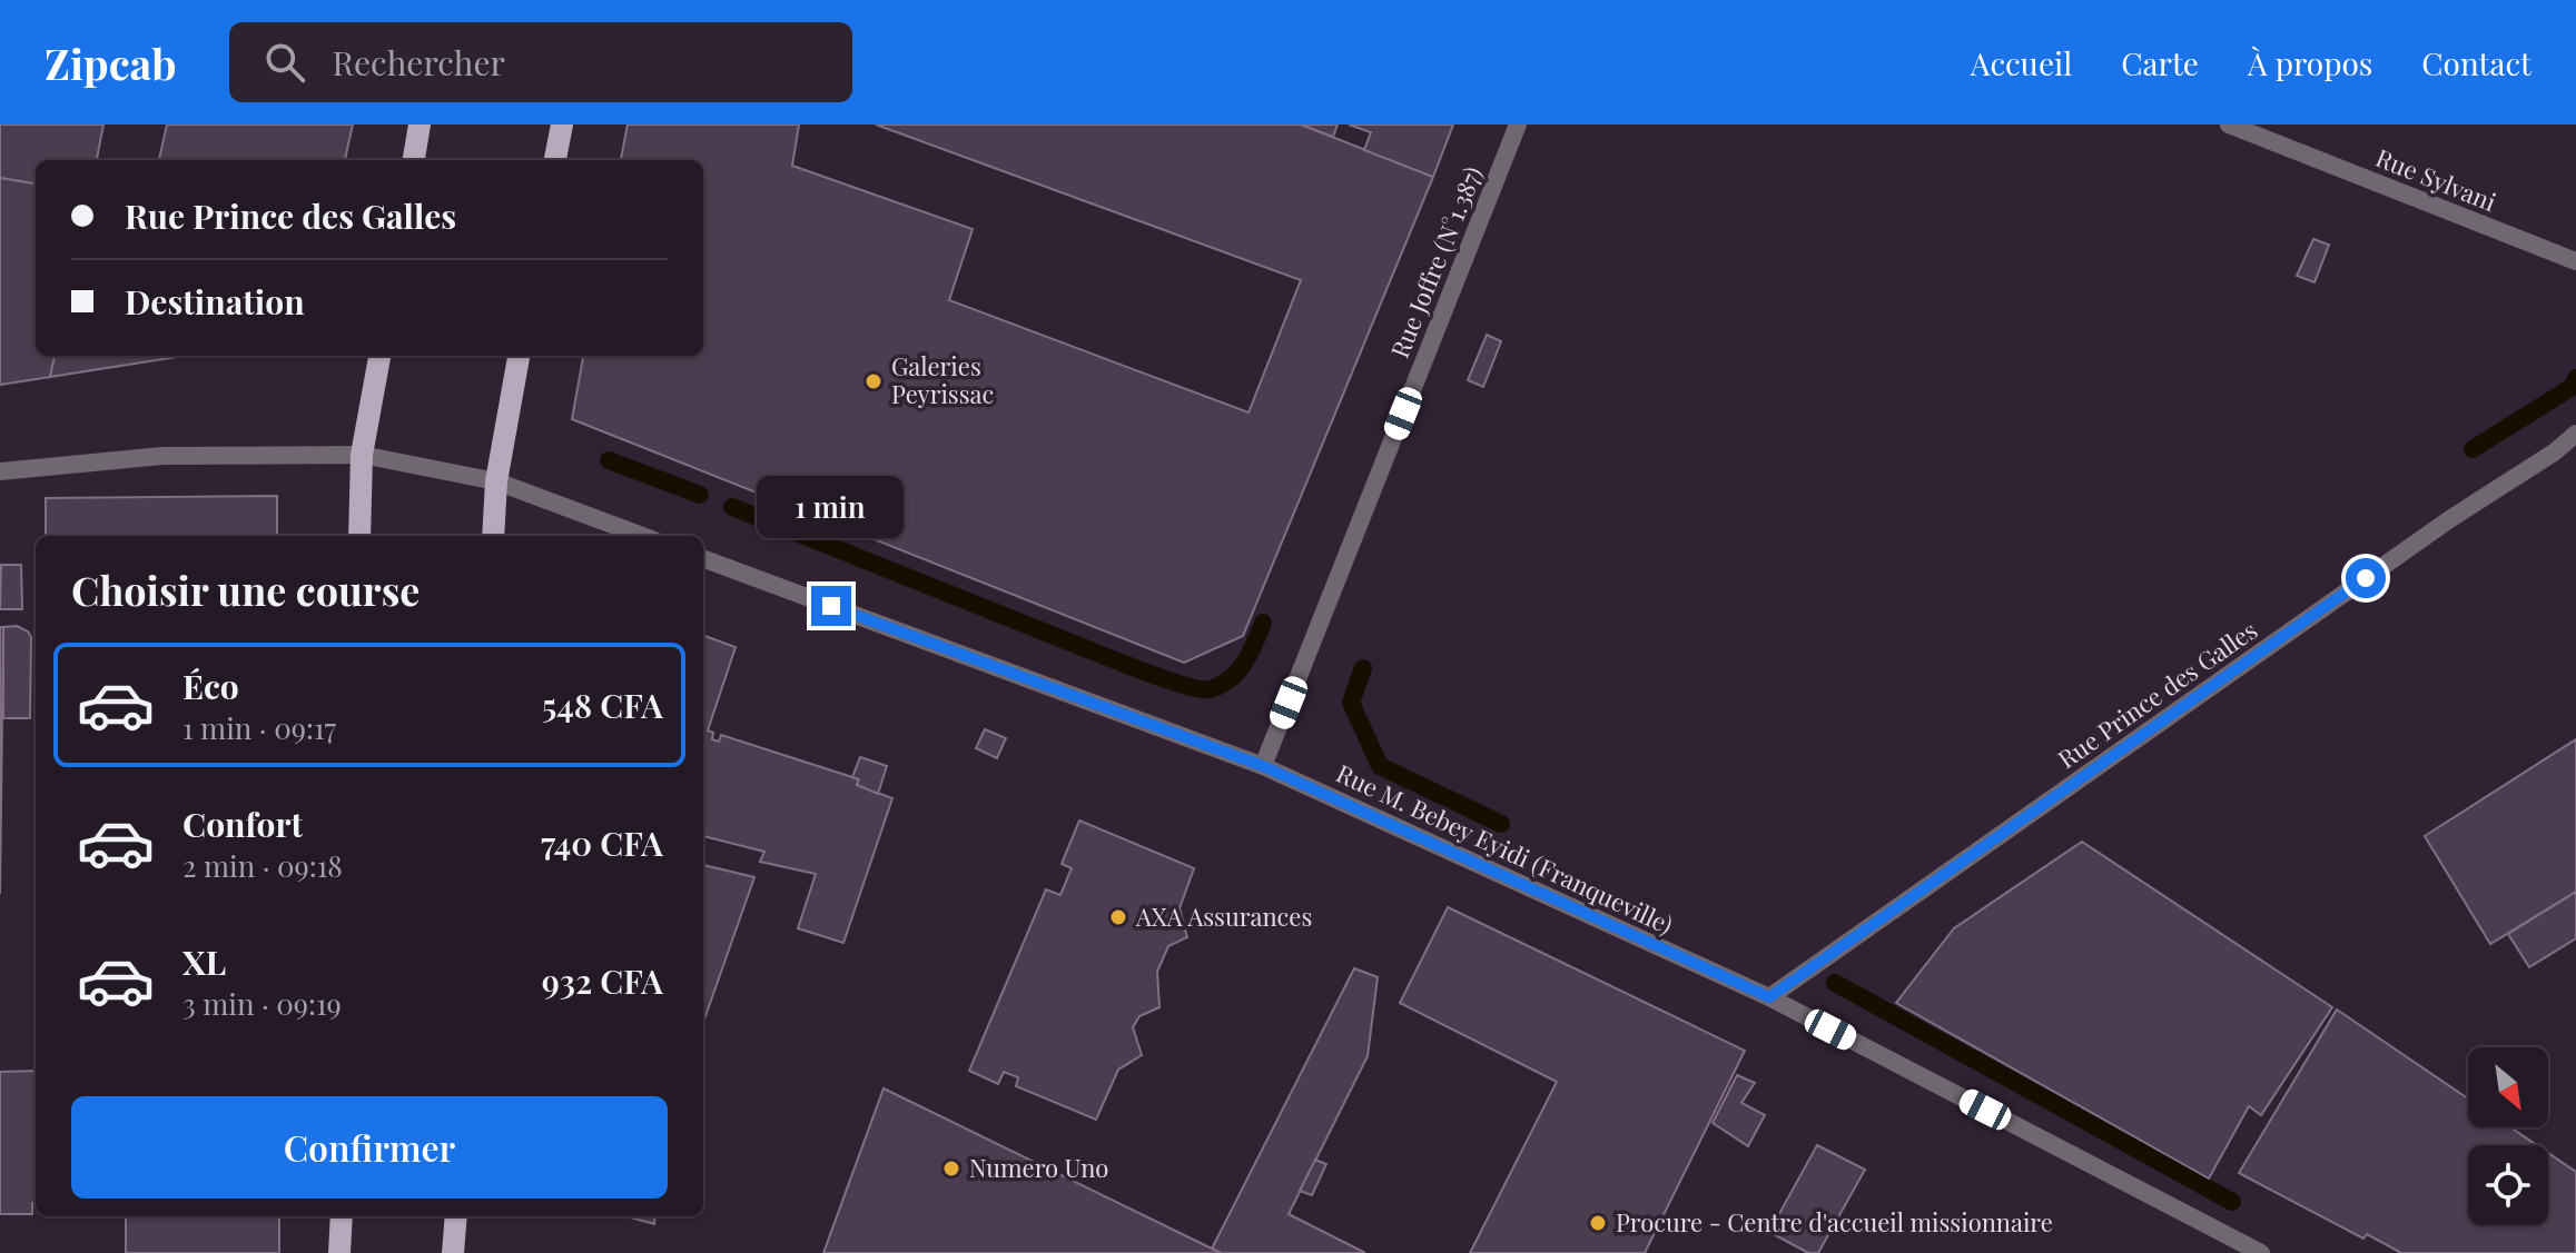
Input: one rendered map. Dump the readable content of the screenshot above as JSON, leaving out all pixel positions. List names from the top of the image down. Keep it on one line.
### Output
{"streets":{"street":["Rue Sylvani","Rue Joffre (N°1.387)","Rue Prince des Galles","Rue M. Bebey Eyidi (Franqueville)"]},"crossings":[["Rue Joffre (N°1.387)","Rue M. Bebey Eyidi (Franqueville)"],["Rue Prince des Galles","Rue M. Bebey Eyidi (Franqueville)"]],"places":["Galeries Peyrissac","AXA Assurances","Numero Uno","Procure - Centre d'accueil missionnaire"],"north":"bottom right","page":{"header":"Zipcab","search":"Rechercher","nav":["Accueil","Carte","À propos","Contact"],"banner":["Rue Prince des Galles","Destination"],"bubble":"1 min","heading":"Choisir une course","list":[{"name":"Éco","note":"1 min · 09:17","value":"548 CFA"},{"name":"Confort","note":"2 min · 09:18","value":"740 CFA"},{"name":"XL","note":"3 min · 09:19","value":"932 CFA"}],"buttons":"Confirmer"}}
